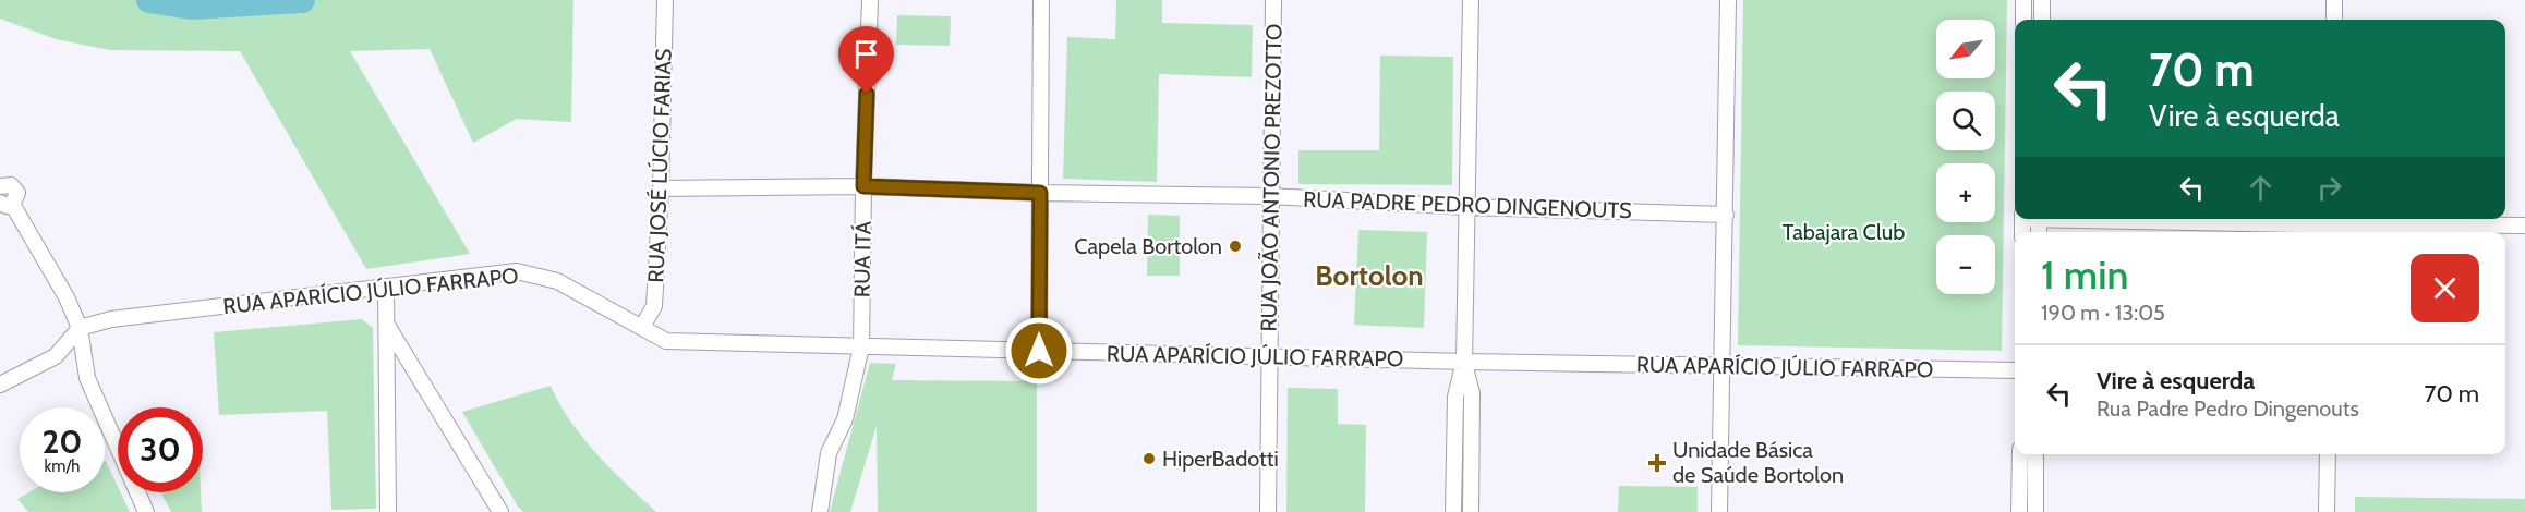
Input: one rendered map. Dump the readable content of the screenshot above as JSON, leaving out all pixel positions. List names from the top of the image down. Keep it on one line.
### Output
{"streets":{"street":["RUA JOSÉ LÚCIO FARIAS","RUA JOÃO ANTONIO PREZOTTO","RUA PADRE PEDRO DINGENOUTS","RUA ITÁ","RUA APARÍCIO JÚLIO FARRAPO"]},"crossings":[["RUA JOSÉ LÚCIO FARIAS","RUA PADRE PEDRO DINGENOUTS"],["RUA JOSÉ LÚCIO FARIAS","RUA APARÍCIO JÚLIO FARRAPO"],["RUA JOÃO ANTONIO PREZOTTO","RUA PADRE PEDRO DINGENOUTS"],["RUA JOÃO ANTONIO PREZOTTO","RUA APARÍCIO JÚLIO FARRAPO"],["RUA PADRE PEDRO DINGENOUTS","RUA ITÁ"],["RUA ITÁ","RUA APARÍCIO JÚLIO FARRAPO"]],"districts":["Bortolon"],"parks":["Tabajara Club"],"places":{"other":["Capela Bortolon","HiperBadotti"],"health":["Unidade Básica de Saúde Bortolon"]},"north":"bottom left","page":{"map_buttons":["+","−"],"turn":["70 m","Vire à esquerda"],"heading":["1 min","190 m · 13:05"],"list":[{"name":"Vire à esquerda","note":"Rua Padre Pedro Dingenouts","value":"70 m"}],"speed":"20 km/h","limit":"30"}}
